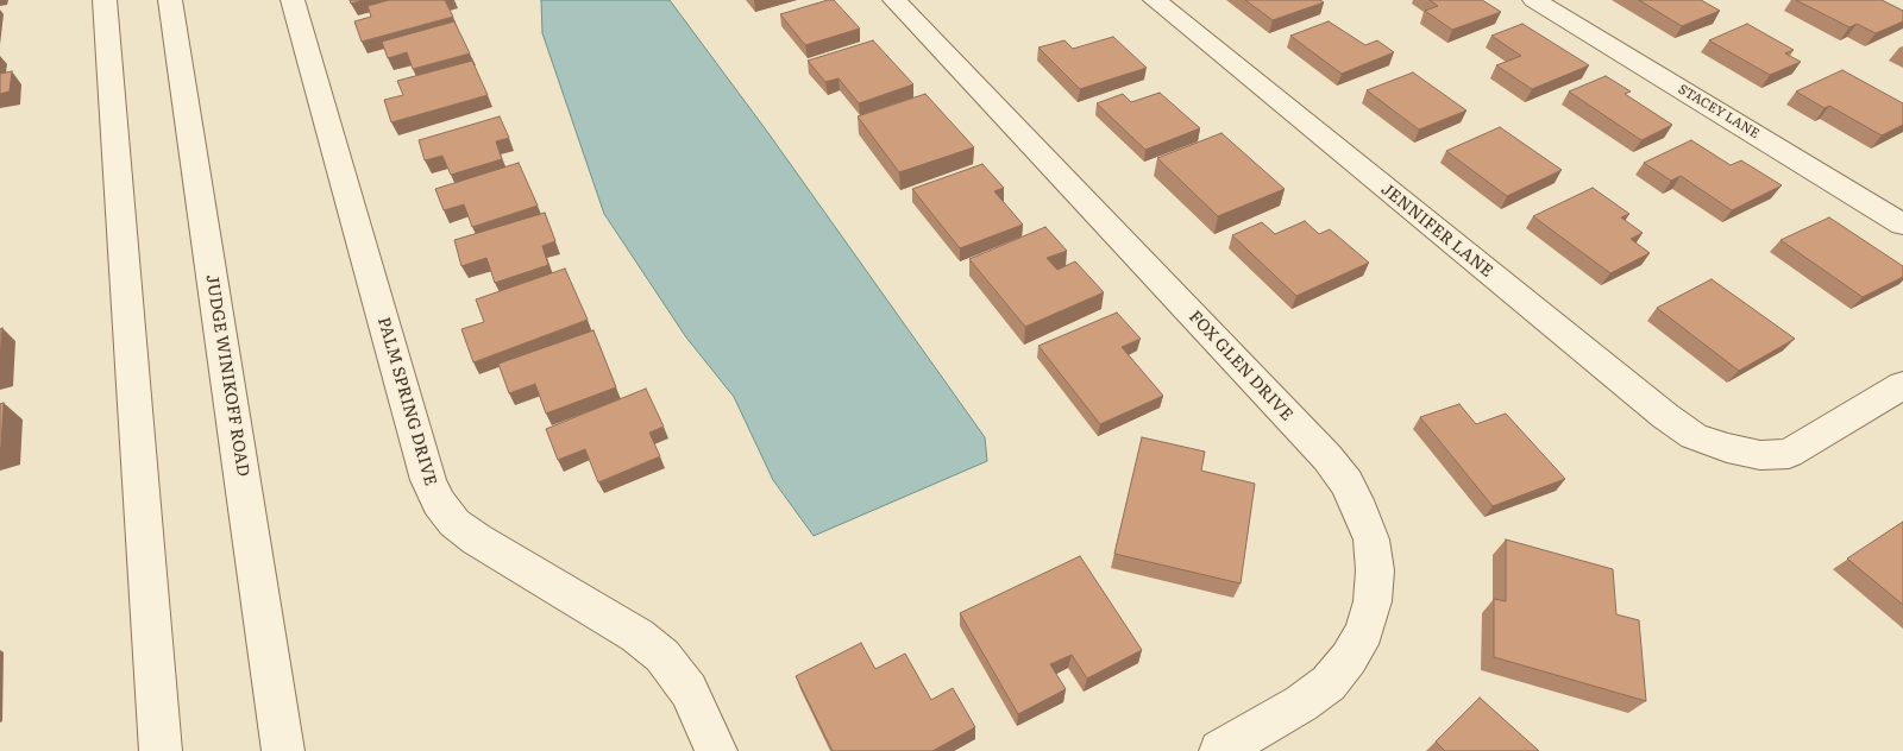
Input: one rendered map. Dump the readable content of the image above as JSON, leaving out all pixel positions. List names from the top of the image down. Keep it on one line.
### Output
{"streets":{"street":["STACEY LANE","JENNIFER LANE","FOX GLEN DRIVE","JUDGE WINIKOFF ROAD","PALM SPRING DRIVE"]}}
